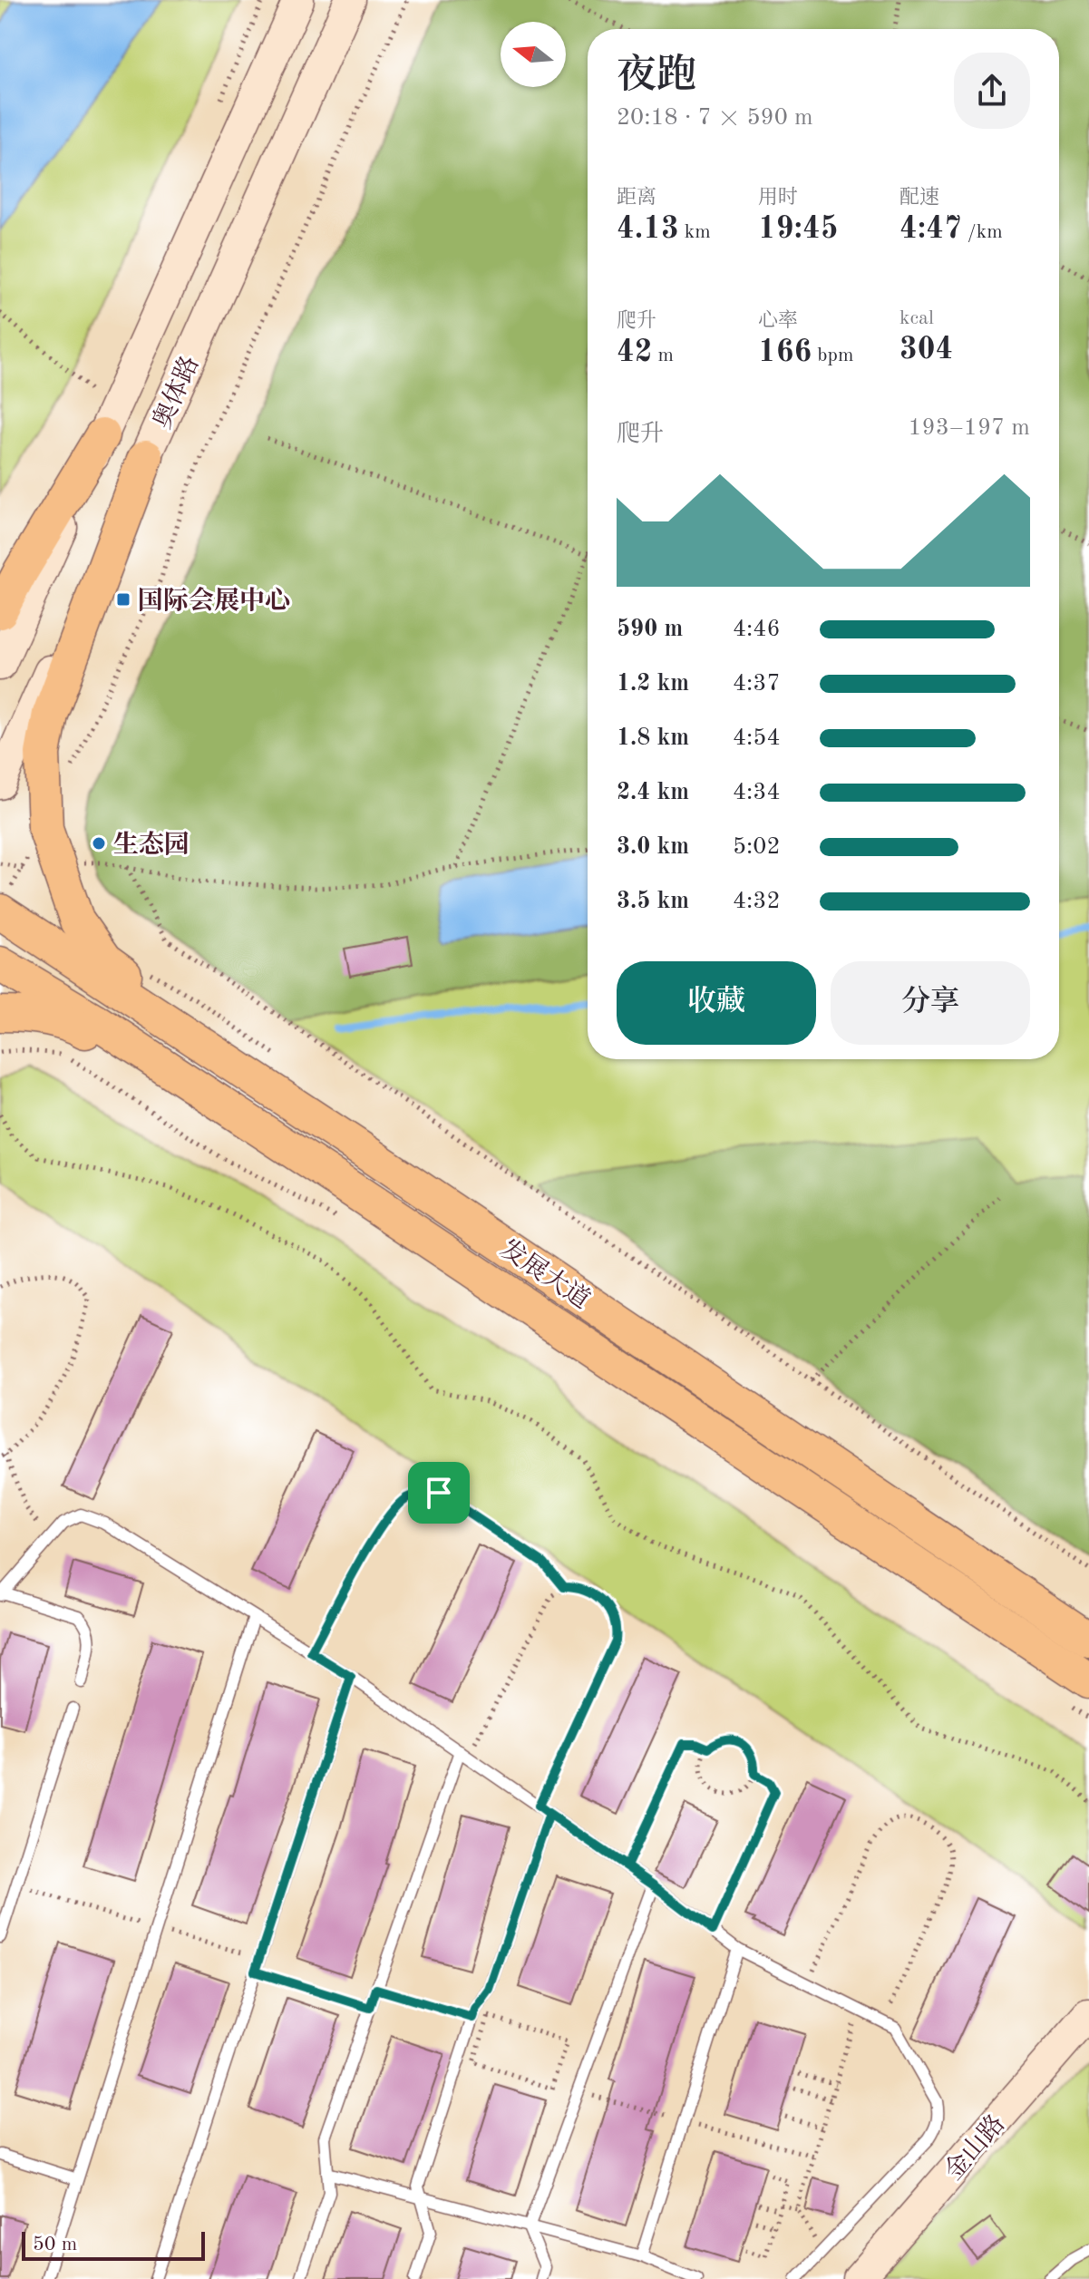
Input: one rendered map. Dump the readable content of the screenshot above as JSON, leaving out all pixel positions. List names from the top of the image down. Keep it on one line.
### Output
{"streets":{"main road":["奥体路","发展大道","金山路"]},"places":{"transit":["国际会展中心"],"other":["生态园"]},"scale_bar":"50 m","north":"left","page":{"heading":["夜跑","20:18 · 7 × 590 m"],"stats":[["距离","4.13 km"],["用时","19:45"],["配速","4:47 /km"],["爬升","42 m"],["心率","166 bpm"],["kcal","304"]],"chart":["爬升","193–197 m"],"list":[{"name":"590 m","note":"4:46"},{"name":"1.2 km","note":"4:37"},{"name":"1.8 km","note":"4:54"},{"name":"2.4 km","note":"4:34"},{"name":"3.0 km","note":"5:02"},{"name":"3.5 km","note":"4:32"}],"buttons":["收藏","分享"],"scale":"50 m"}}
